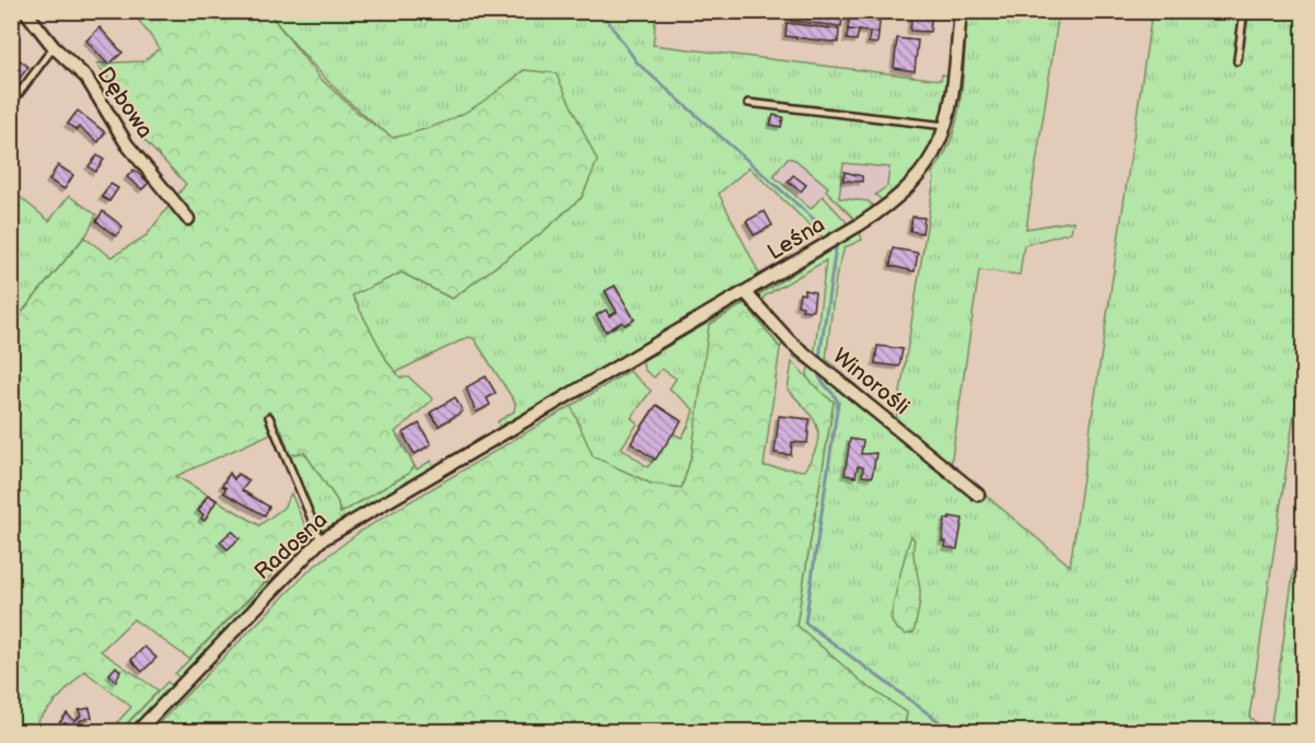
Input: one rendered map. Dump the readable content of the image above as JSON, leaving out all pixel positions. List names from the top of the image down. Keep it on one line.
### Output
{"streets":{"street":["Dębowa","Leśna","Winorośli","Radosna"]},"crossings":[["Leśna","Winorośli"],["Leśna","Radosna"]]}
